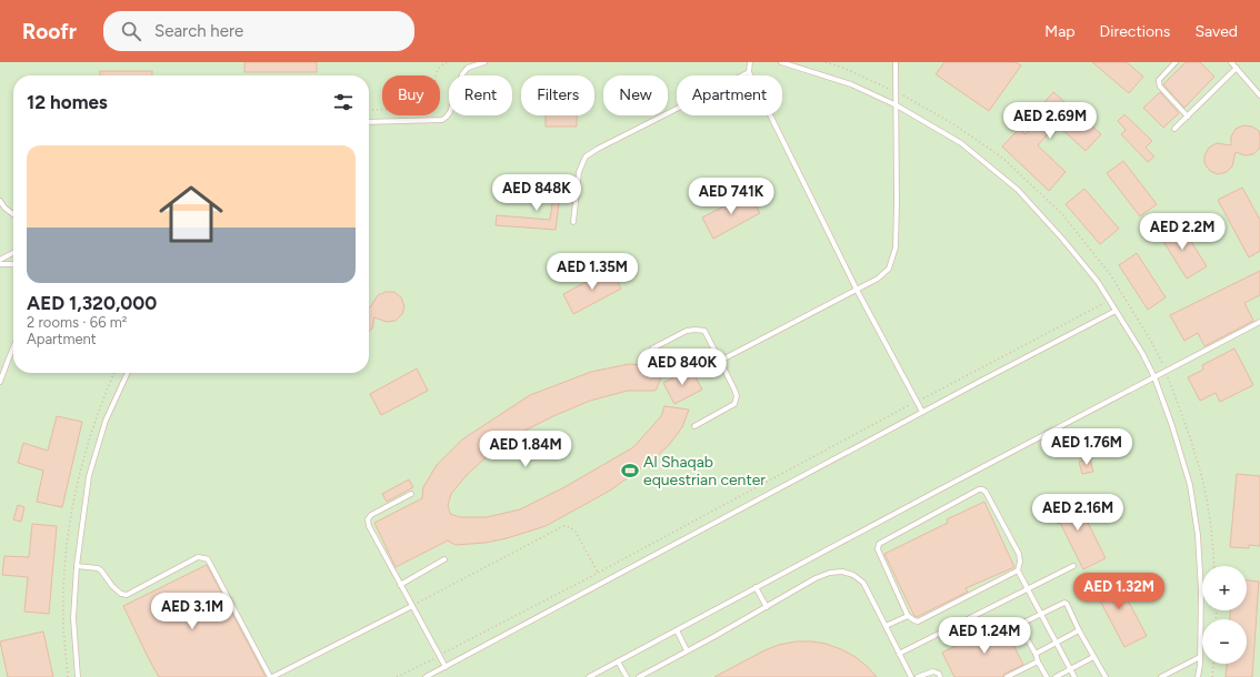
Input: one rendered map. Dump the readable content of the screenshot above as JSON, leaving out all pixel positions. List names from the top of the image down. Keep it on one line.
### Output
{"places":{"sports":["Al Shaqab equestrian center"]},"page":{"header":"Roofr","search":"Search here","nav":["Map","Directions","Saved"],"chip":["Buy","Rent","Filters","New","Apartment"],"heading":"12 homes","price":["AED 2.69M","AED 848K","AED 741K","AED 2.2M","AED 1.35M","AED 840K","AED 1.76M","AED 1.84M","AED 2.16M","AED 1.32M","AED 3.1M","AED 1.24M"],"list":[{"name":"AED 1,320,000","note":"2 rooms · 66 m² · Apartment"}],"map_buttons":["+","−"]}}
